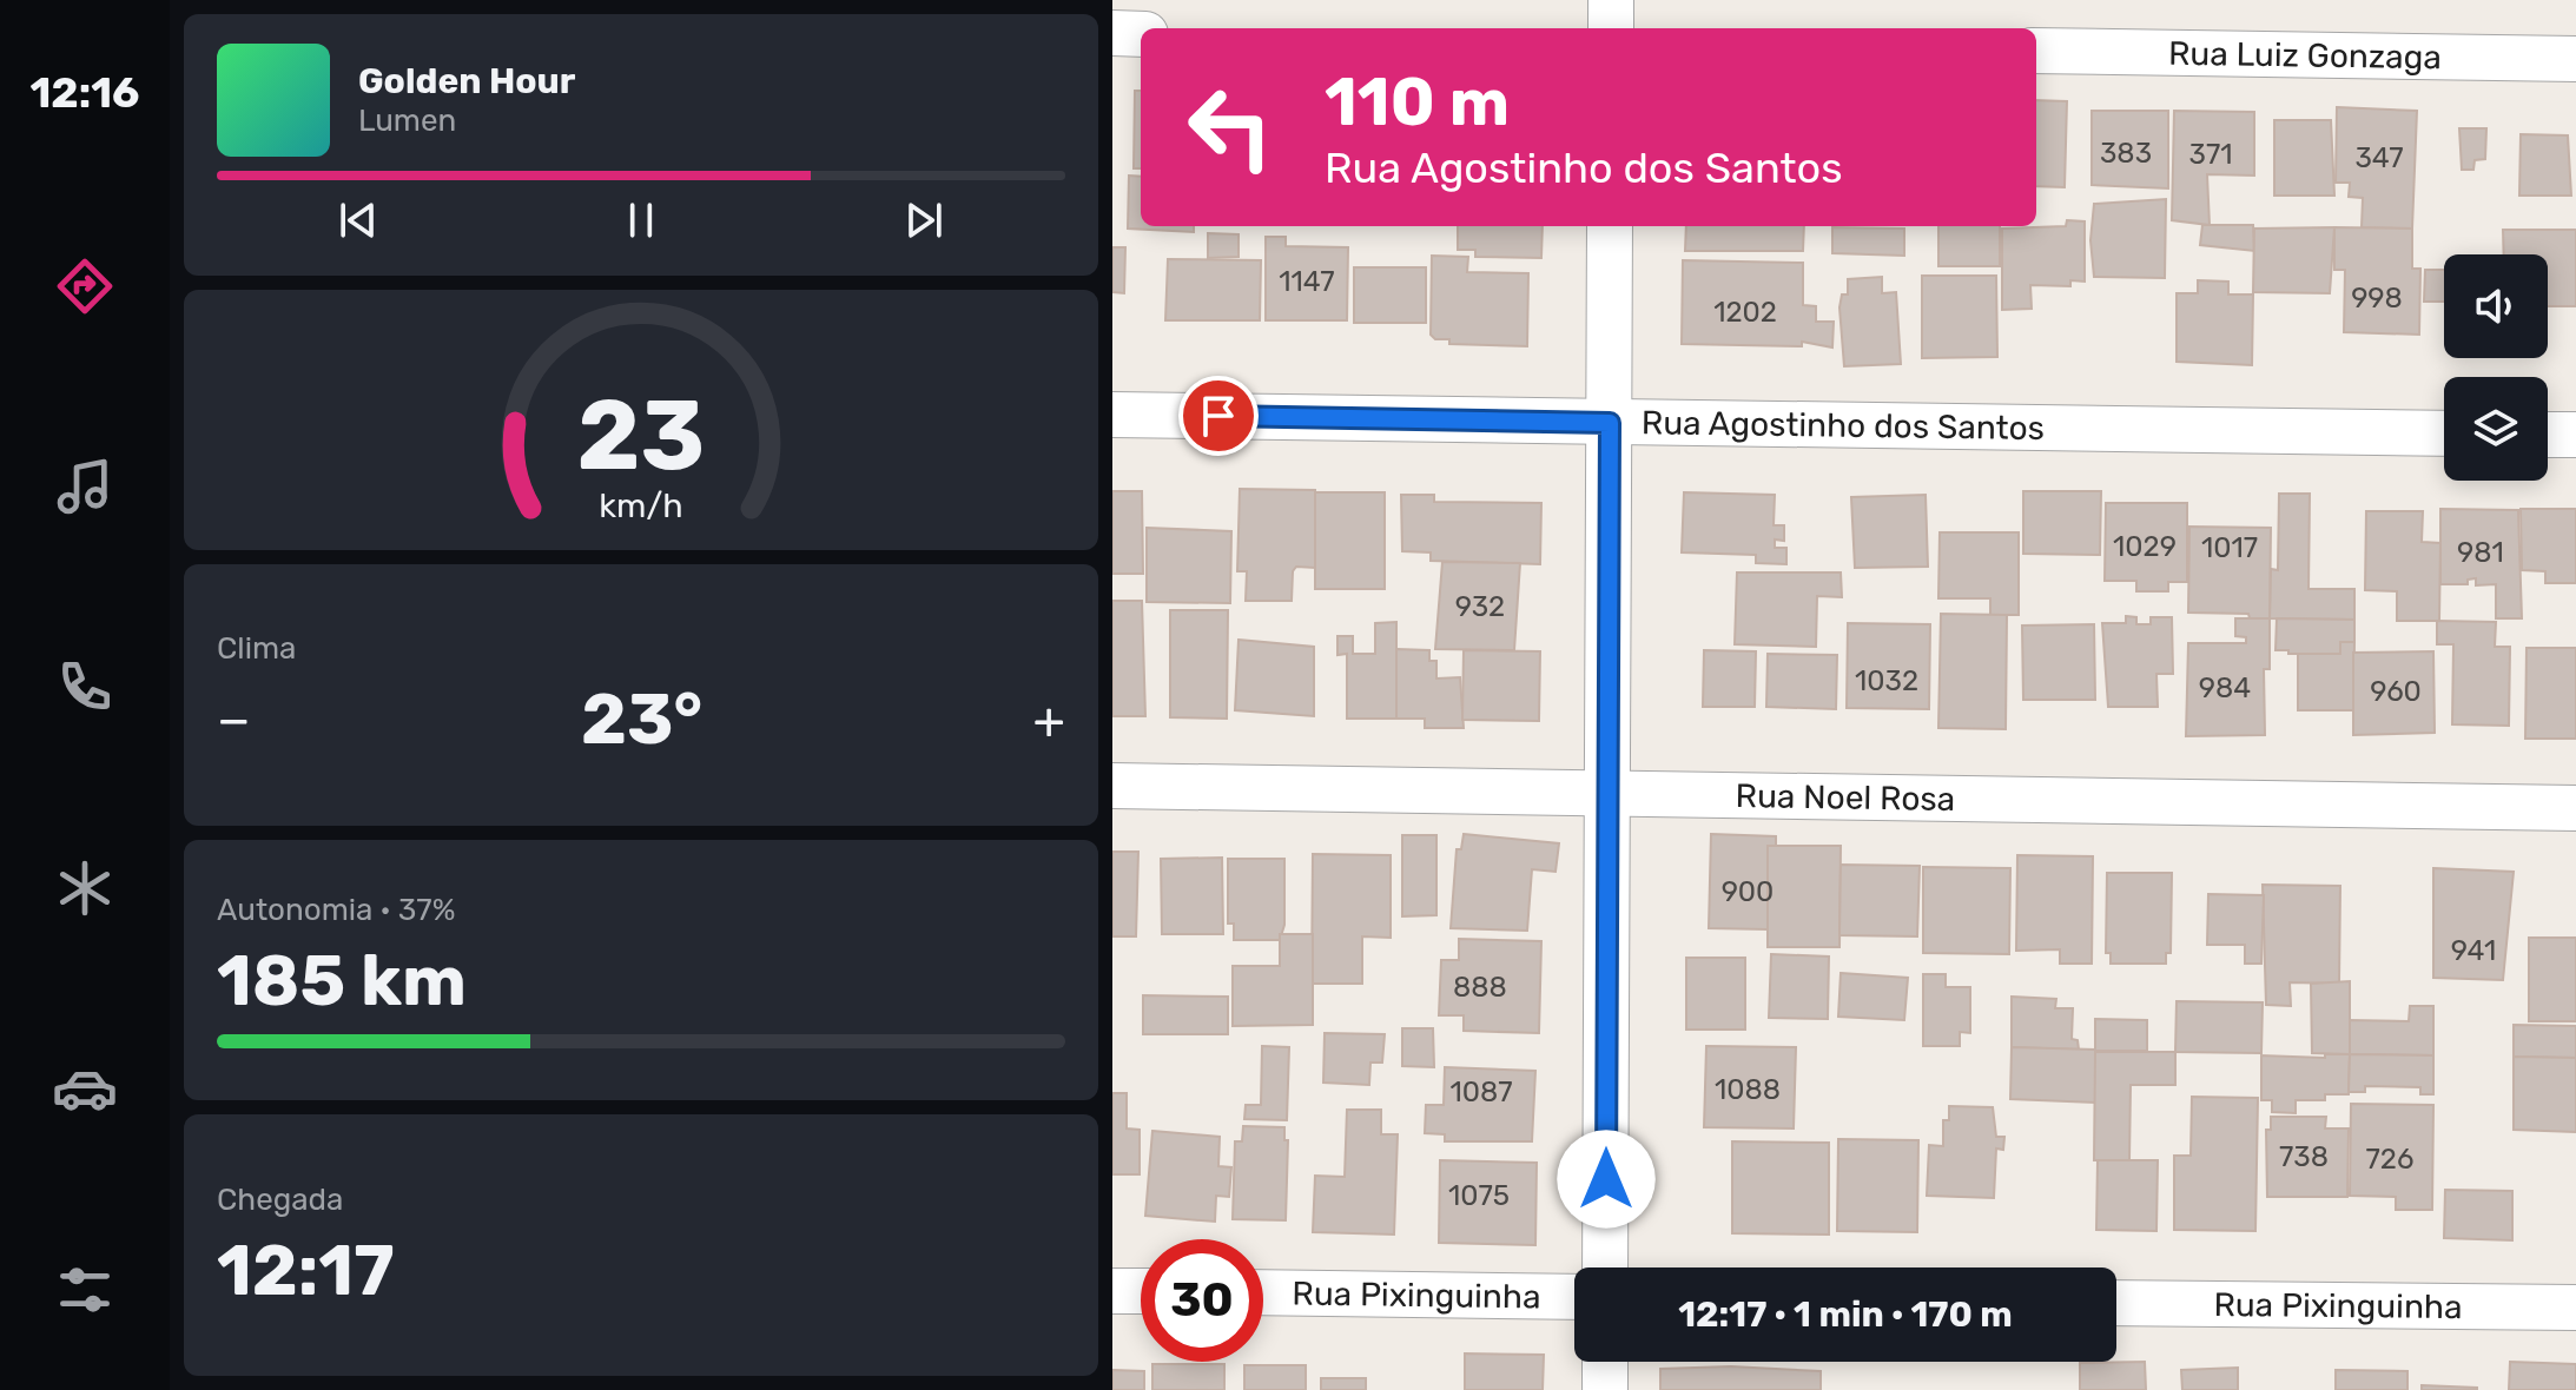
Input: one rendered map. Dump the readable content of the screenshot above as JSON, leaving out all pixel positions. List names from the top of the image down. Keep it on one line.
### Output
{"streets":{"street":["Rua Luiz Gonzaga","Rua Agostinho dos Santos","Rua Noel Rosa","Rua Pixinguinha"]},"house_numbers":["383","371","347","1147","998","1202","1029","1017","981","932","1032","984","960","900","941","888","1088","1087","738","726","1075"],"page":{"tabs":"12:16","turn":["110 m","Rua Agostinho dos Santos"],"song":["Golden Hour","Lumen"],"tile":["Clima",["Autonomia · 37%","185 km"],["Chegada","12:17"]],"heat":["−","23°","+"],"limit":"30","trip":"12:17 · 1 min · 170 m","gauge":["23","km/h"]}}
